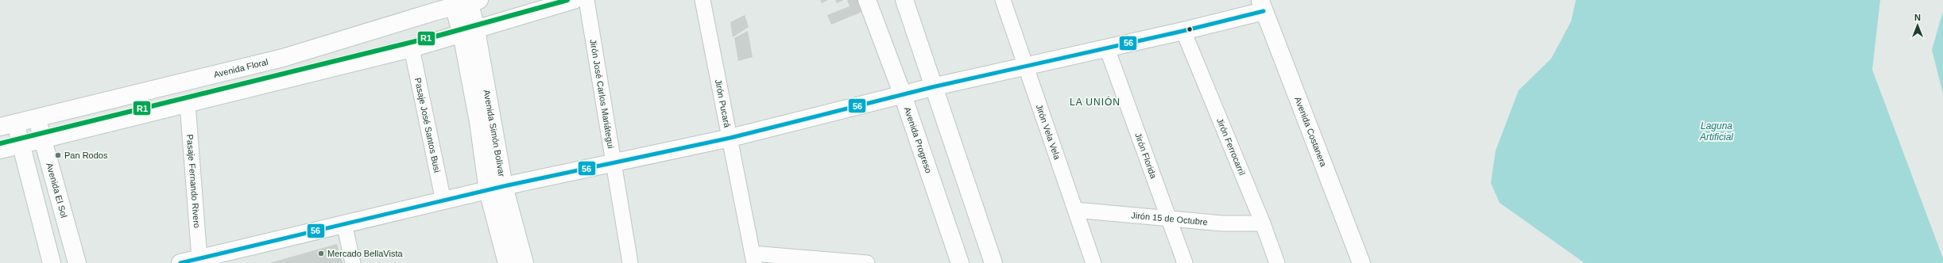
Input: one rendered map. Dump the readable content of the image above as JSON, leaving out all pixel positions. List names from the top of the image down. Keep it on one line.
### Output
{"streets":{"street":["Avenida Floral","Jirón José Carlos Mariátegui","Jirón Pucará","Pasaje José Santos Busi","Jirón Vela Vela","Avenida Costanera","Avenida Simón Bolívar","Avenida Progreso","Jirón Ferrocarril","Jirón Florida","Pasaje Fernando Rivero","Avenida El Sol","Jirón 15 de Octubre"]},"crossings":[["Avenida Floral","Avenida Simón Bolívar"],["Avenida Floral","Avenida El Sol"],["Jirón Vela Vela","Jirón 15 de Octubre"],["Jirón Ferrocarril","Jirón 15 de Octubre"],["Jirón Florida","Jirón 15 de Octubre"]],"districts":["LA UNIÓN"],"water":["Laguna Artificial"],"places":["Pan Rodos","Mercado BellaVista"],"lines":["transit line R1","transit line 56"],"north":"top"}
